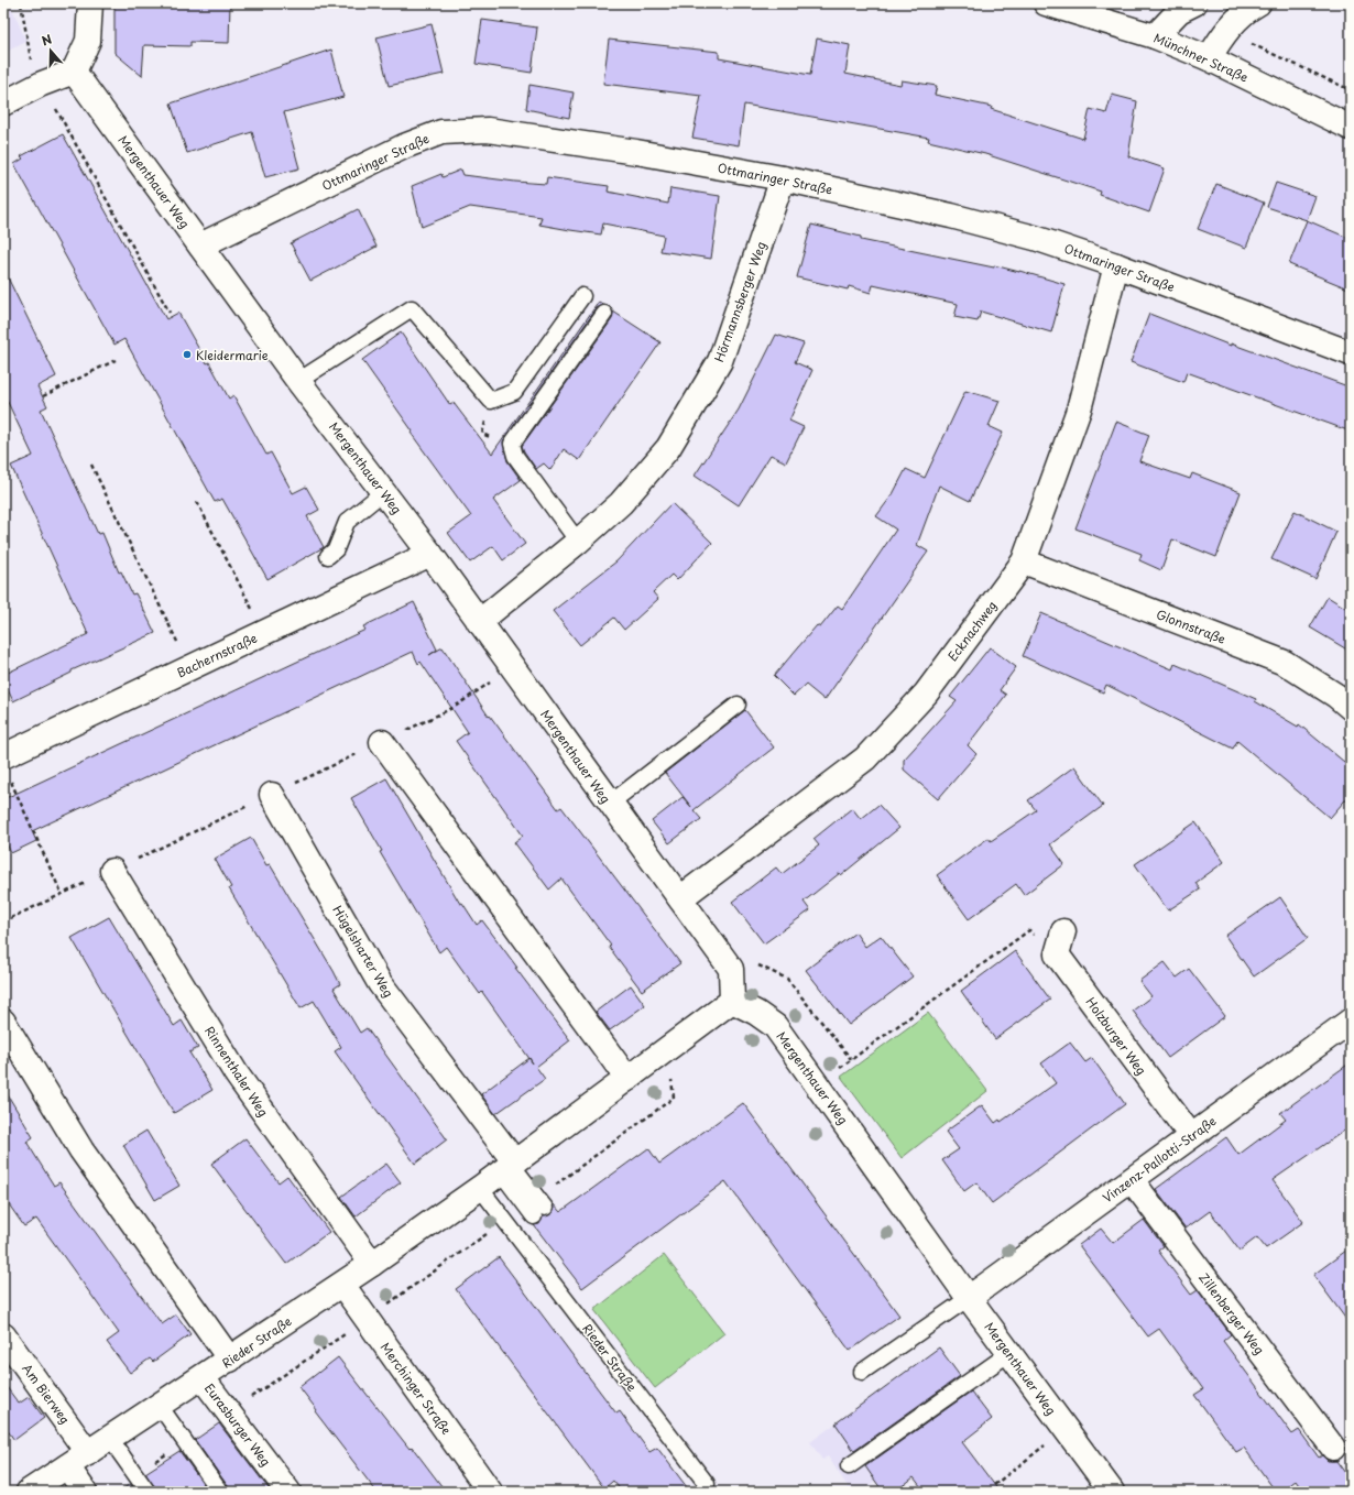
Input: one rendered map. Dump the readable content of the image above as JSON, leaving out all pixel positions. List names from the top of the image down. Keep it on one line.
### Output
{"streets":{"street":["Münchner Straße","Ottmaringer Straße","Mergenthauer Weg","Hörmannsberger Weg","Glonnstraße","Ecknachweg","Bachernstraße","Hügelsharter Weg","Holzburger Weg","Rinnenthaler Weg","Vinzenz-Pallotti-Straße","Zillenberger Weg","Rieder Straße","Merchinger Straße","Am Bierweg","Eurasburger Weg"]},"crossings":[["Ottmaringer Straße","Mergenthauer Weg"],["Ottmaringer Straße","Hörmannsberger Weg"],["Ottmaringer Straße","Ecknachweg"],["Mergenthauer Weg","Hörmannsberger Weg"],["Mergenthauer Weg","Ecknachweg"],["Mergenthauer Weg","Bachernstraße"],["Mergenthauer Weg","Vinzenz-Pallotti-Straße"],["Mergenthauer Weg","Rieder Straße"],["Glonnstraße","Ecknachweg"],["Hügelsharter Weg","Rieder Straße"],["Holzburger Weg","Vinzenz-Pallotti-Straße"],["Rinnenthaler Weg","Rieder Straße"],["Vinzenz-Pallotti-Straße","Zillenberger Weg"],["Rieder Straße","Merchinger Straße"],["Rieder Straße","Am Bierweg"],["Rieder Straße","Eurasburger Weg"]],"places":["Kleidermarie"],"north":"top"}
